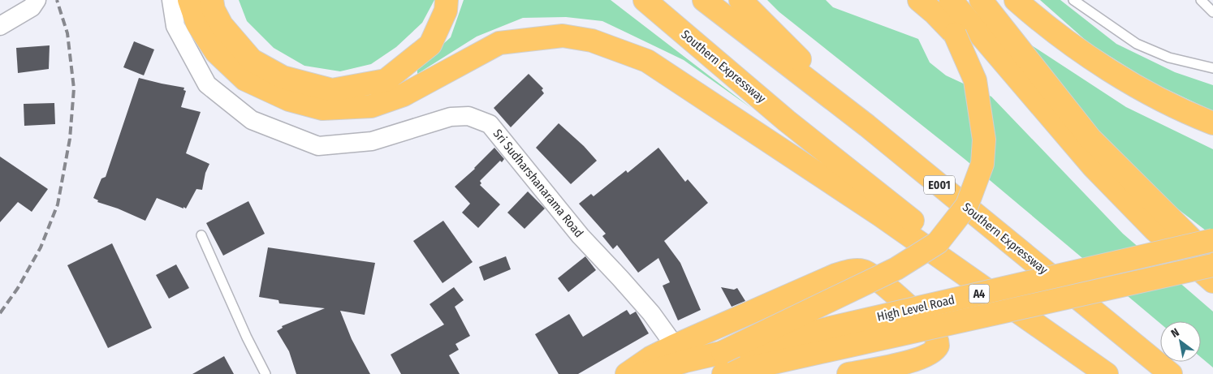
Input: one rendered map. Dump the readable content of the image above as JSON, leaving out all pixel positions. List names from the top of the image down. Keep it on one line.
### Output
{"streets":{"highway":["Southern Expressway","E001","A4","High Level Road"],"street":["Sri Sudharshanarama Road"]},"crossings":[["Sri Sudharshanarama Road","High Level Road"]],"north":"top left"}
